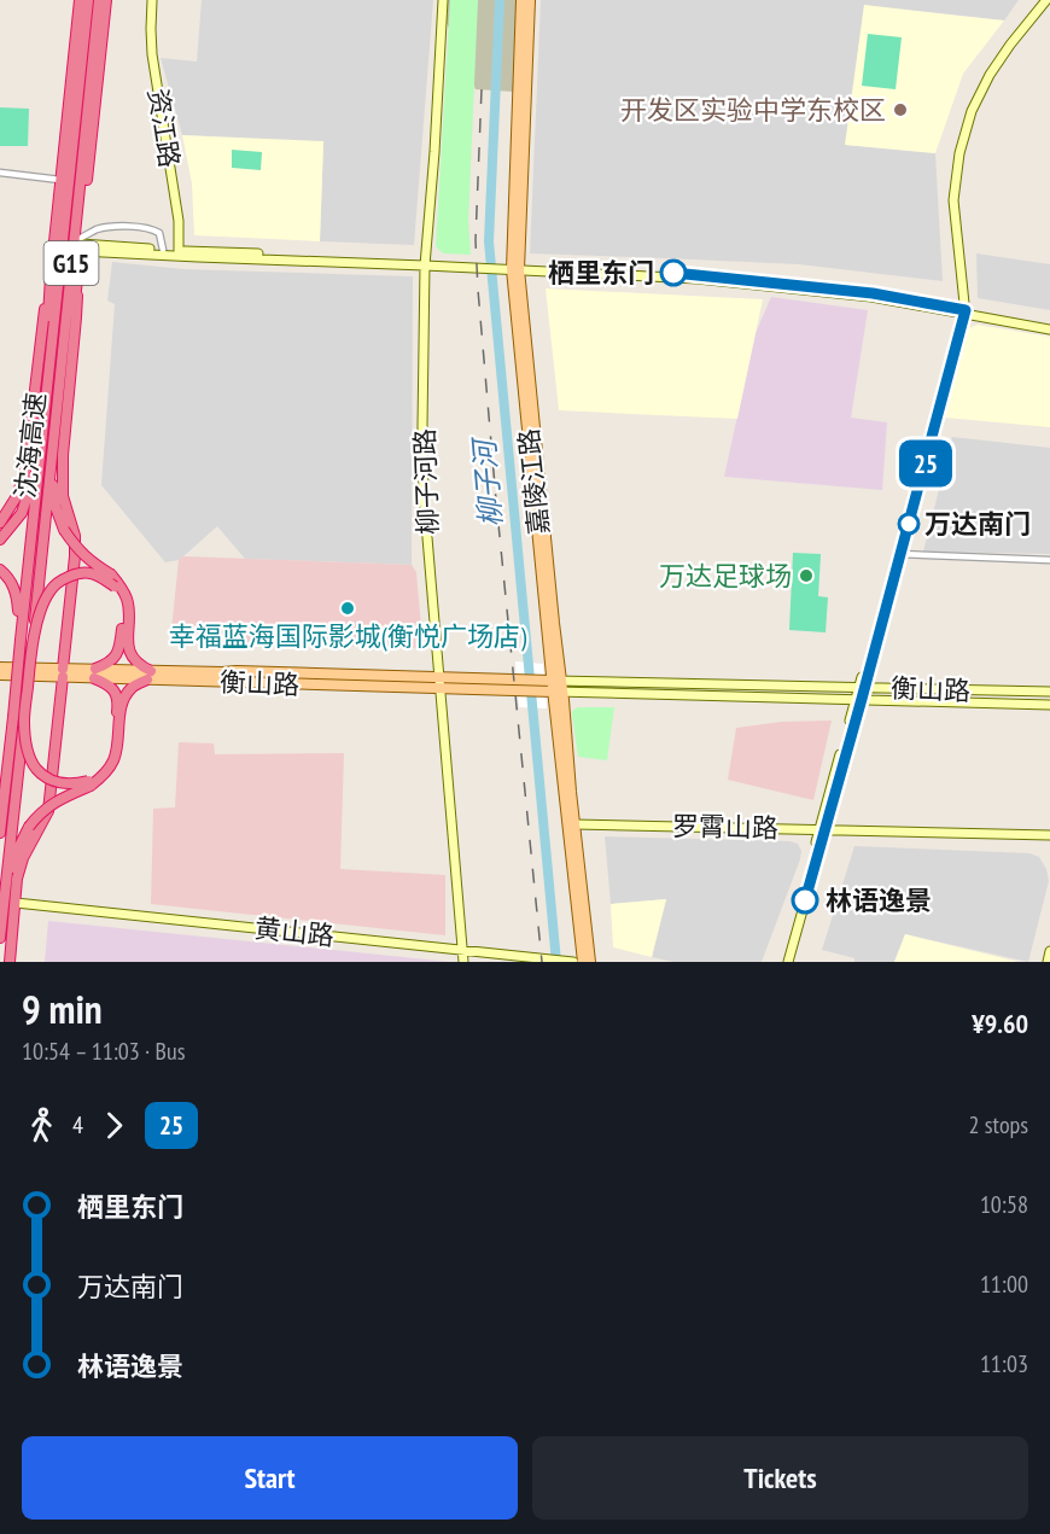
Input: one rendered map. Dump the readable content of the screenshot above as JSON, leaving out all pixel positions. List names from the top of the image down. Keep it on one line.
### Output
{"streets":{"highway":["G15","沈海高速"],"main road":["嘉陵江路"],"street":["资江路","柳子河路","衡山路","罗霄山路","黄山路"]},"crossings":[["柳子河路","黄山路"],["嘉陵江路","衡山路"],["嘉陵江路","罗霄山路"]],"water":["柳子河"],"places":["开发区实验中学东校区","栖里东门","万达南门","万达足球场","幸福蓝海国际影城(衡悦广场店)","林语逸景"],"lines":["bus line 25"],"page":{"on_map":"25","heading":["9 min","10:54 – 11:03 · Bus","¥9.60"],"legs":["4","25","2 stops"],"list":[{"name":"栖里东门","value":"10:58"},{"name":"万达南门","value":"11:00"},{"name":"林语逸景","value":"11:03"}],"buttons":["Start","Tickets"]}}
